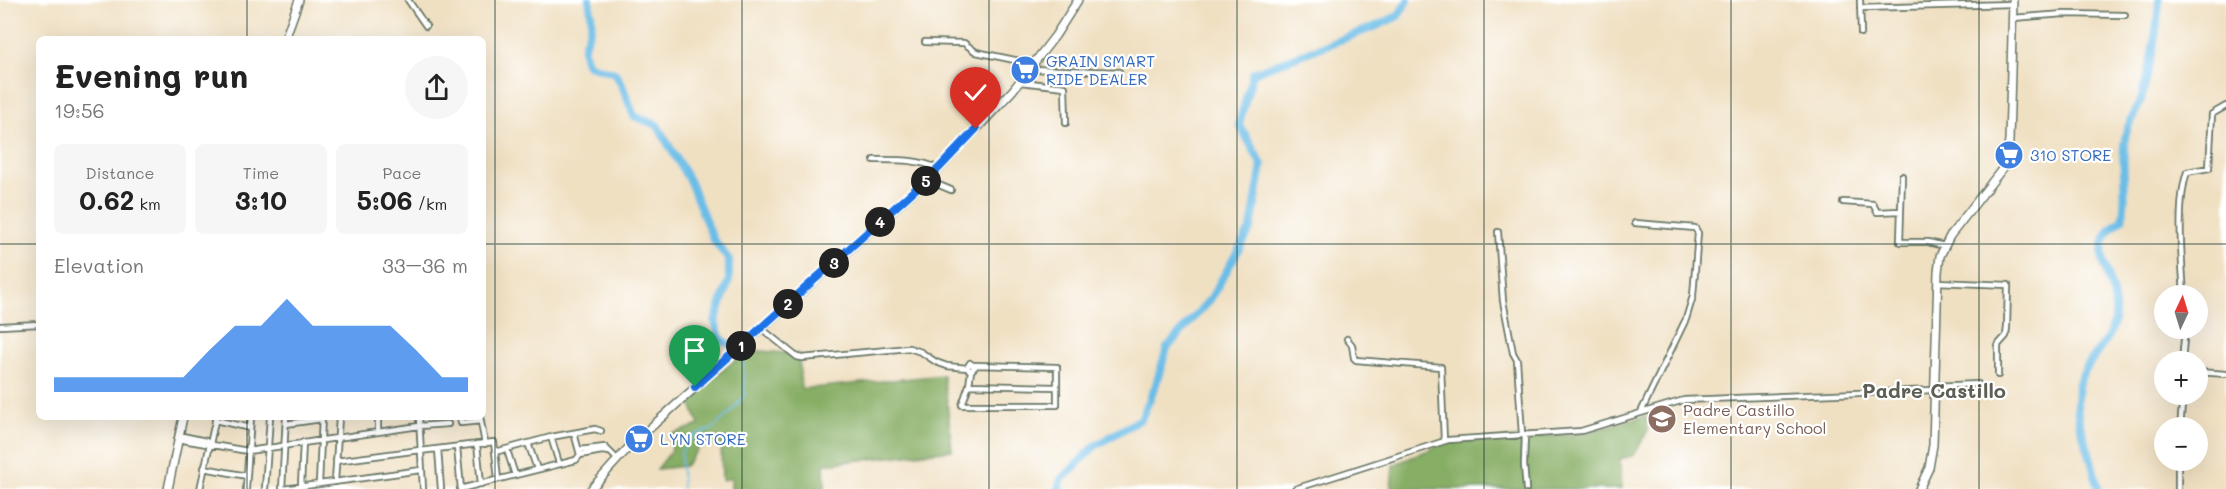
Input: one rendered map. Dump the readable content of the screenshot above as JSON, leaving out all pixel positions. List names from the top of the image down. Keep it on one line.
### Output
{"districts":["Padre Castillo"],"places":{"supermarket":["GRAIN SMART RIDE DEALER","310 STORE","LYN STORE"],"school or university":["Padre Castillo Elementary School"]},"north":"top","page":{"heading":["Evening run","19:56"],"stats":[["Distance","0.62 km"],["Time","3:10"],["Pace","5:06 /km"]],"pins":["5","4","3","2","1"],"chart":["Elevation","33–36 m"],"map_buttons":["+","−"]}}
